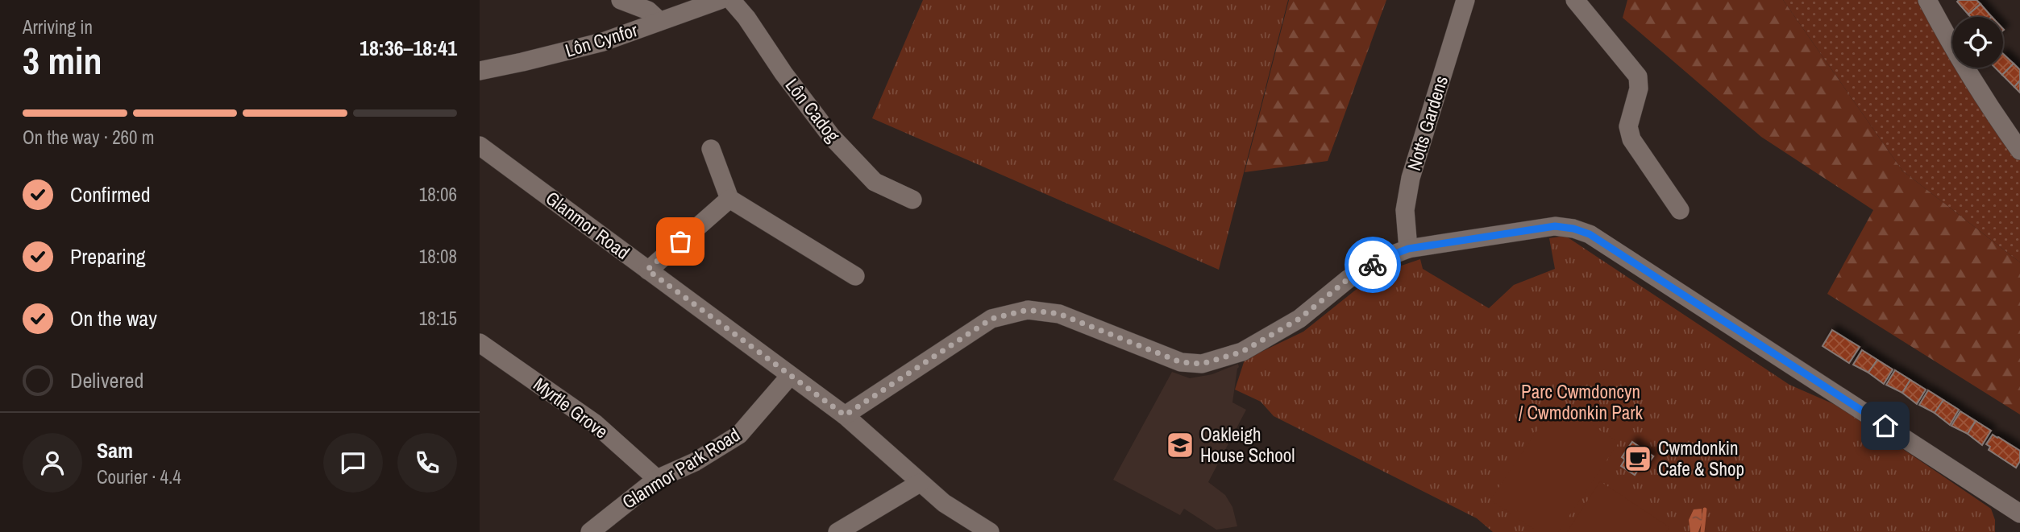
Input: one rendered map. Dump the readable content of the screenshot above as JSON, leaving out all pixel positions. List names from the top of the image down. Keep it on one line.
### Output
{"streets":{"street":["Lôn Cynfor","Lôn Cadog","Notts Gardens","Glanmor Road","Myrtle Grove","Glanmor Park Road"]},"crossings":[["Glanmor Road","Glanmor Park Road"],["Myrtle Grove","Glanmor Park Road"]],"parks":["Parc Cwmdoncyn / Cwmdonkin Park"],"places":{"school or university":["Oakleigh House School"],"cafe":["Cwmdonkin Cafe & Shop"]},"page":{"heading":["3 min","Arriving in","18:36–18:41"],"panel":["Sam","Courier · 4.4"],"bar":"On the way · 260 m","list":[["Confirmed","18:06"],["Preparing","18:08"],["On the way","18:15"],"Delivered"]}}
